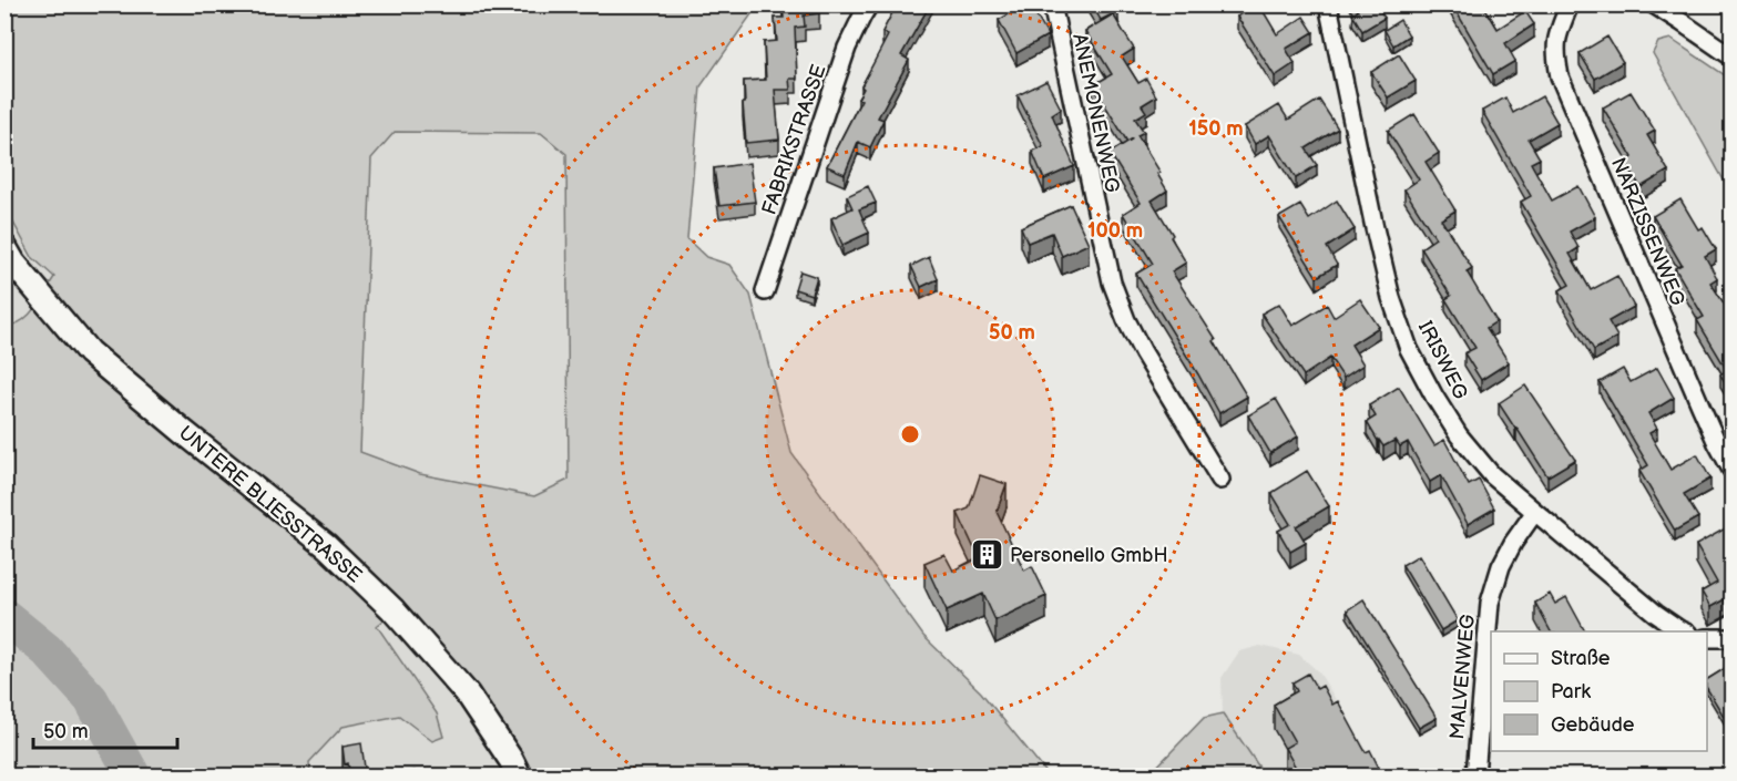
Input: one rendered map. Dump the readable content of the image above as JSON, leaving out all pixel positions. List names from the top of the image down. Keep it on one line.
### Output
{"streets":{"main road":["UNTERE BLIESSTRASSE"],"street":["ANEMONENWEG","FABRIKSTRASSE","NARZISSENWEG","IRISWEG","MALVENWEG"]},"crossings":[["IRISWEG","MALVENWEG"]],"places":{"building":["Personello GmbH"]},"legend":["Straße","Park","Gebäude"],"scale_bar":"50 m","rings":["150 m","100 m","50 m"]}
